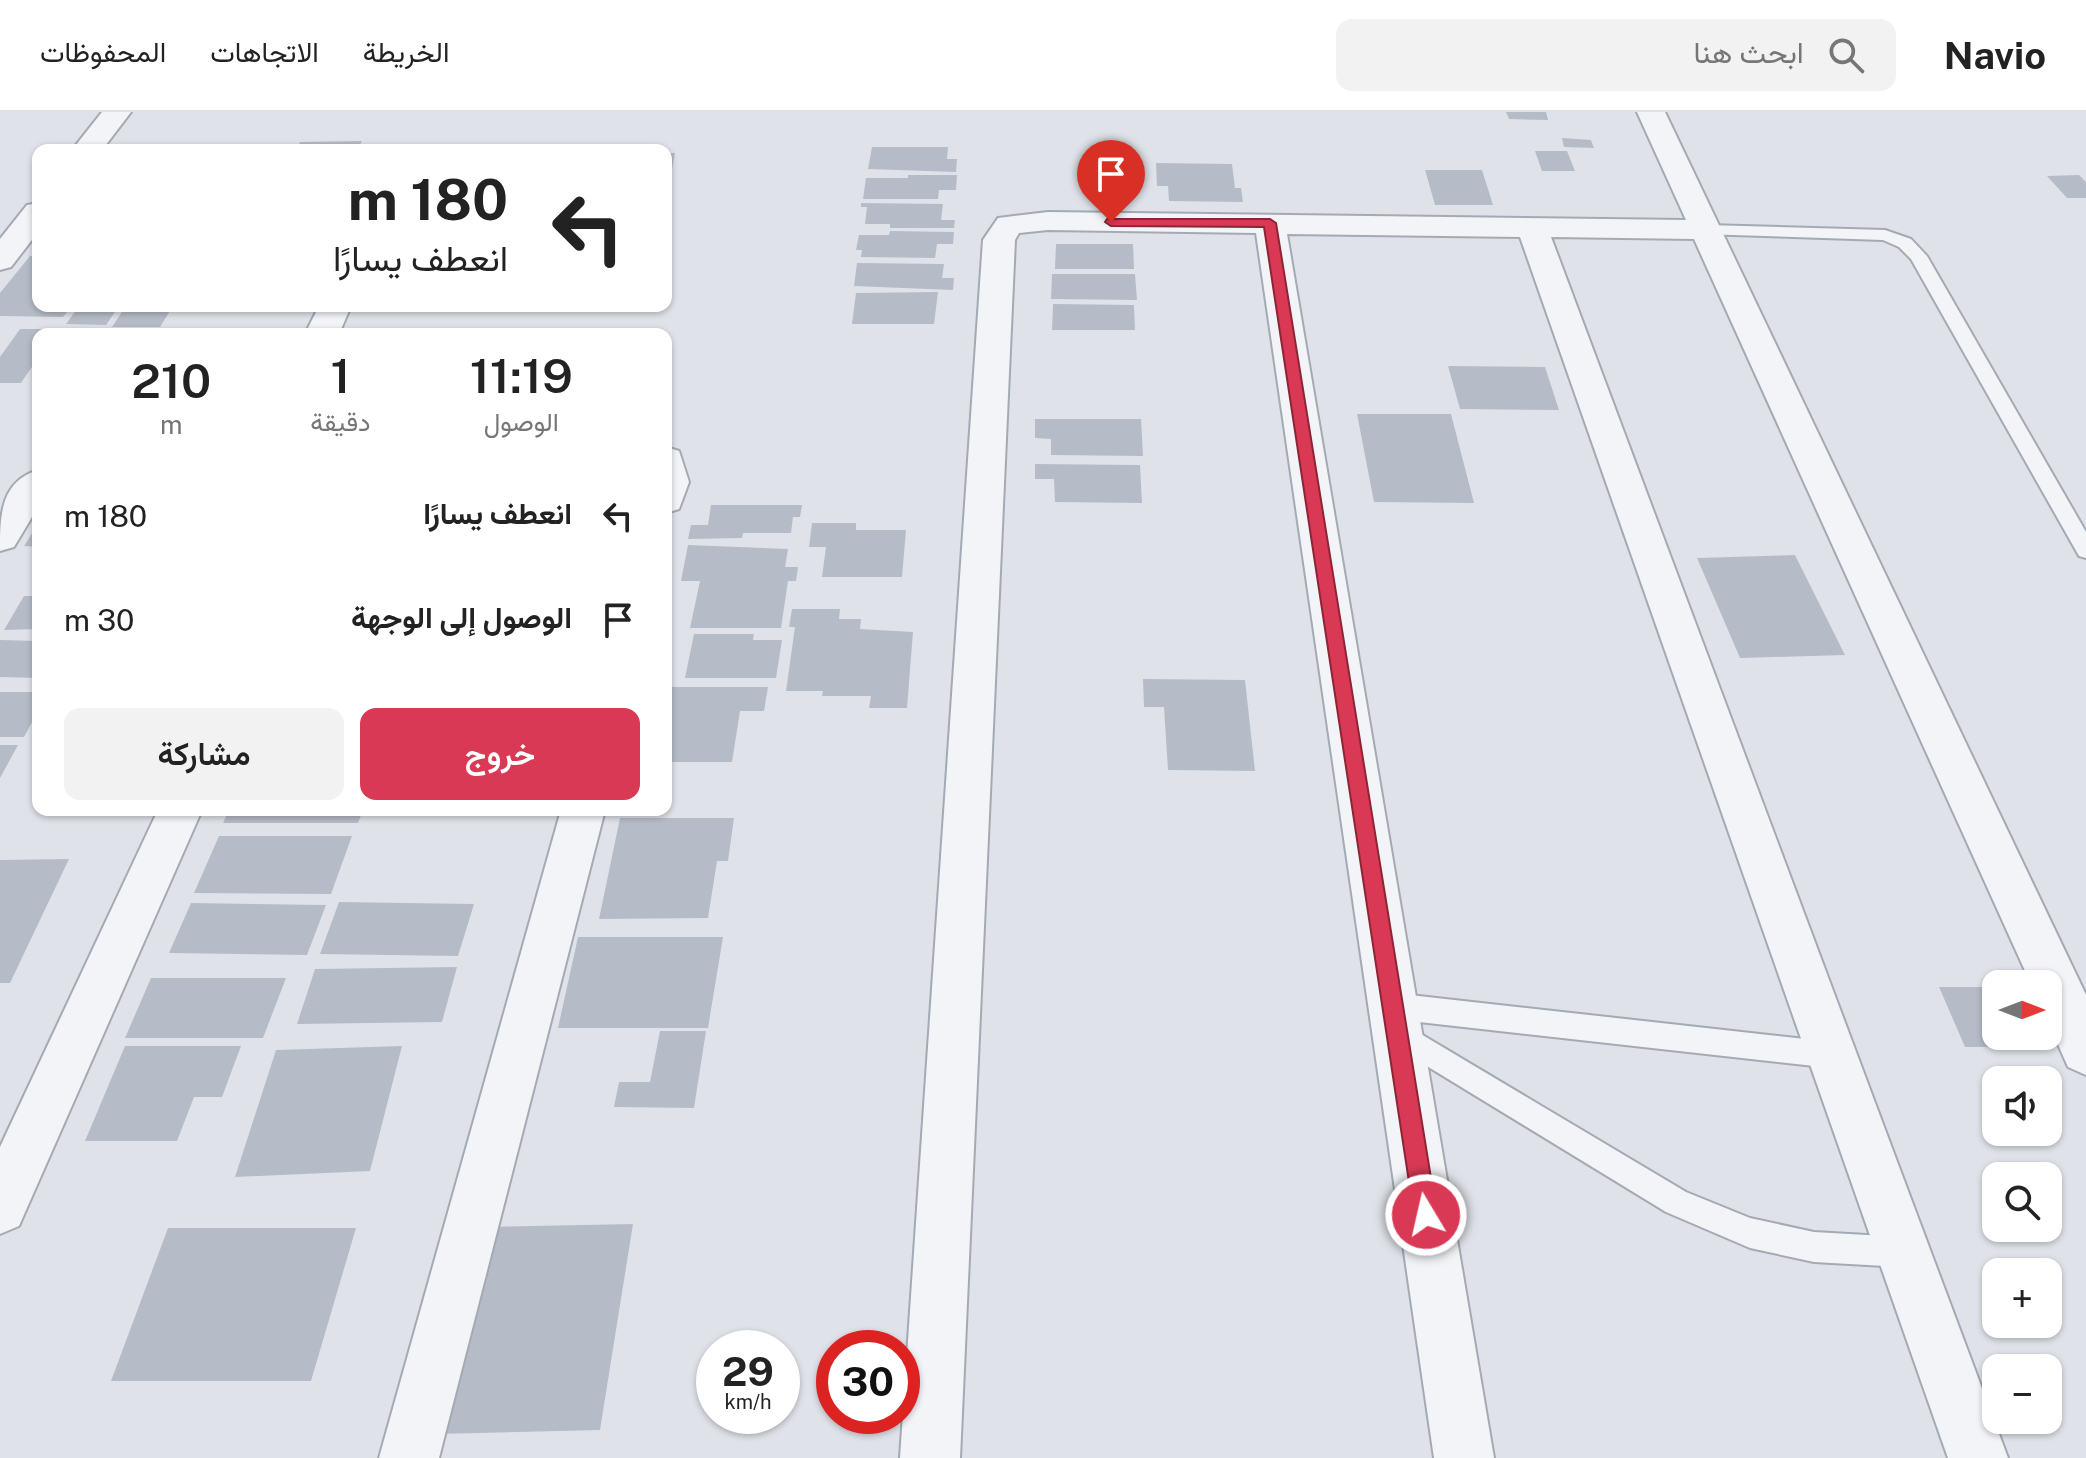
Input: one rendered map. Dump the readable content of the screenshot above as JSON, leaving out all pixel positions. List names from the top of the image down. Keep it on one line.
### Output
{"north":"right","page":{"header":"Navio","search":"ابحث هنا","nav":["الخريطة","الاتجاهات","المحفوظات"],"turn":["180 m","انعطف يسارًا"],"eta":["11:19","الوصول","1","دقيقة","210","m"],"list":[{"name":"انعطف يسارًا","value":"180 m"},{"name":"الوصول إلى الوجهة","value":"30 m"}],"buttons":["خروج","مشاركة"],"map_buttons":["+","−"],"speed":"29 km/h","limit":"30"}}
